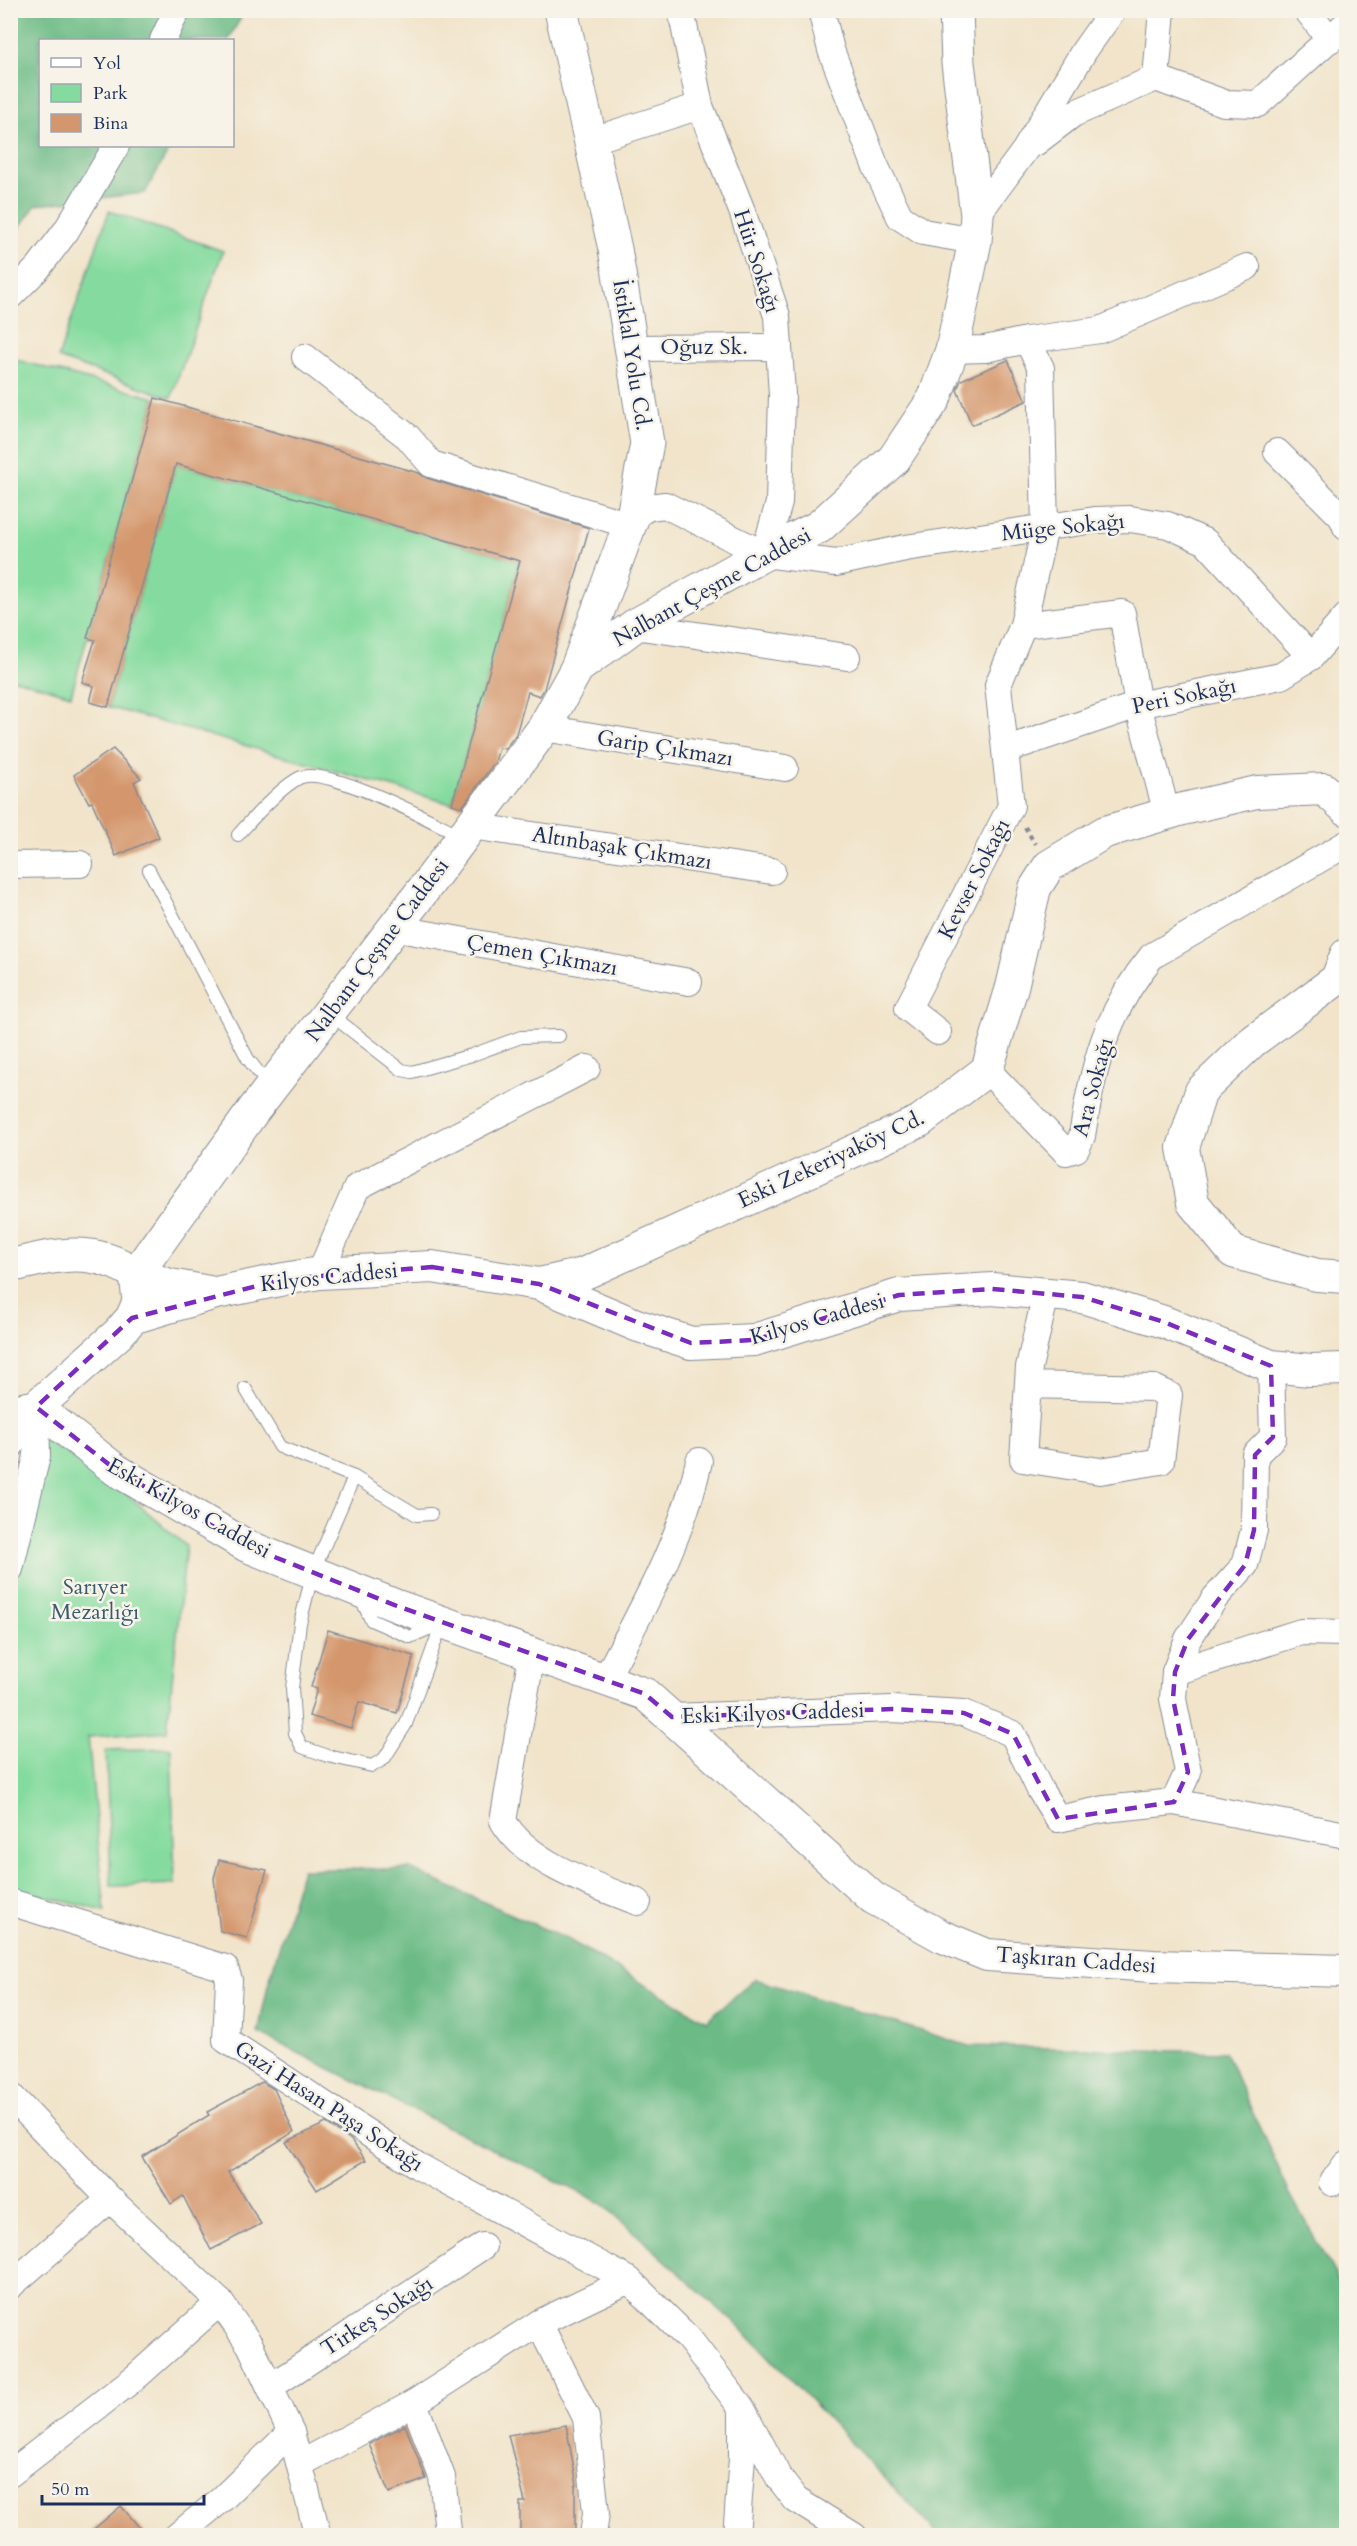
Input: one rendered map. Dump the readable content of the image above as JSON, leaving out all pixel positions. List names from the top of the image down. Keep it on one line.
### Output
{"streets":{"main road":["İstiklal Yolu Cd.","Nalbant Çeşme Caddesi"],"street":["Hür Sokağı","Oğuz Sk.","Müge Sokağı","Peri Sokağı","Garip Çıkmazı","Altınbaşak Çıkmazı","Kevser Sokağı","Çemen Çıkmazı","Ara Sokağı","Eski Zekeriyaköy Cd.","Kilyos Caddesi","Eski Kilyos Caddesi","Taşkıran Caddesi","Gazi Hasan Paşa Sokağı","Tirkeş Sokağı"]},"crossings":[["Hür Sokağı","Oğuz Sk."],["Hür Sokağı","Müge Sokağı"],["Hür Sokağı","Nalbant Çeşme Caddesi"],["Oğuz Sk.","İstiklal Yolu Cd."],["İstiklal Yolu Cd.","Müge Sokağı"],["İstiklal Yolu Cd.","Nalbant Çeşme Caddesi"],["Müge Sokağı","Nalbant Çeşme Caddesi"],["Müge Sokağı","Peri Sokağı"],["Müge Sokağı","Kevser Sokağı"],["Nalbant Çeşme Caddesi","Garip Çıkmazı"],["Nalbant Çeşme Caddesi","Altınbaşak Çıkmazı"],["Nalbant Çeşme Caddesi","Çemen Çıkmazı"],["Peri Sokağı","Kevser Sokağı"],["Ara Sokağı","Eski Zekeriyaköy Cd."],["Eski Zekeriyaköy Cd.","Kilyos Caddesi"],["Eski Kilyos Caddesi","Taşkıran Caddesi"]],"parks":["Sarıyer Mezarlığı"],"legend":["Yol","Park","Bina"],"scale_bar":"50 m"}
